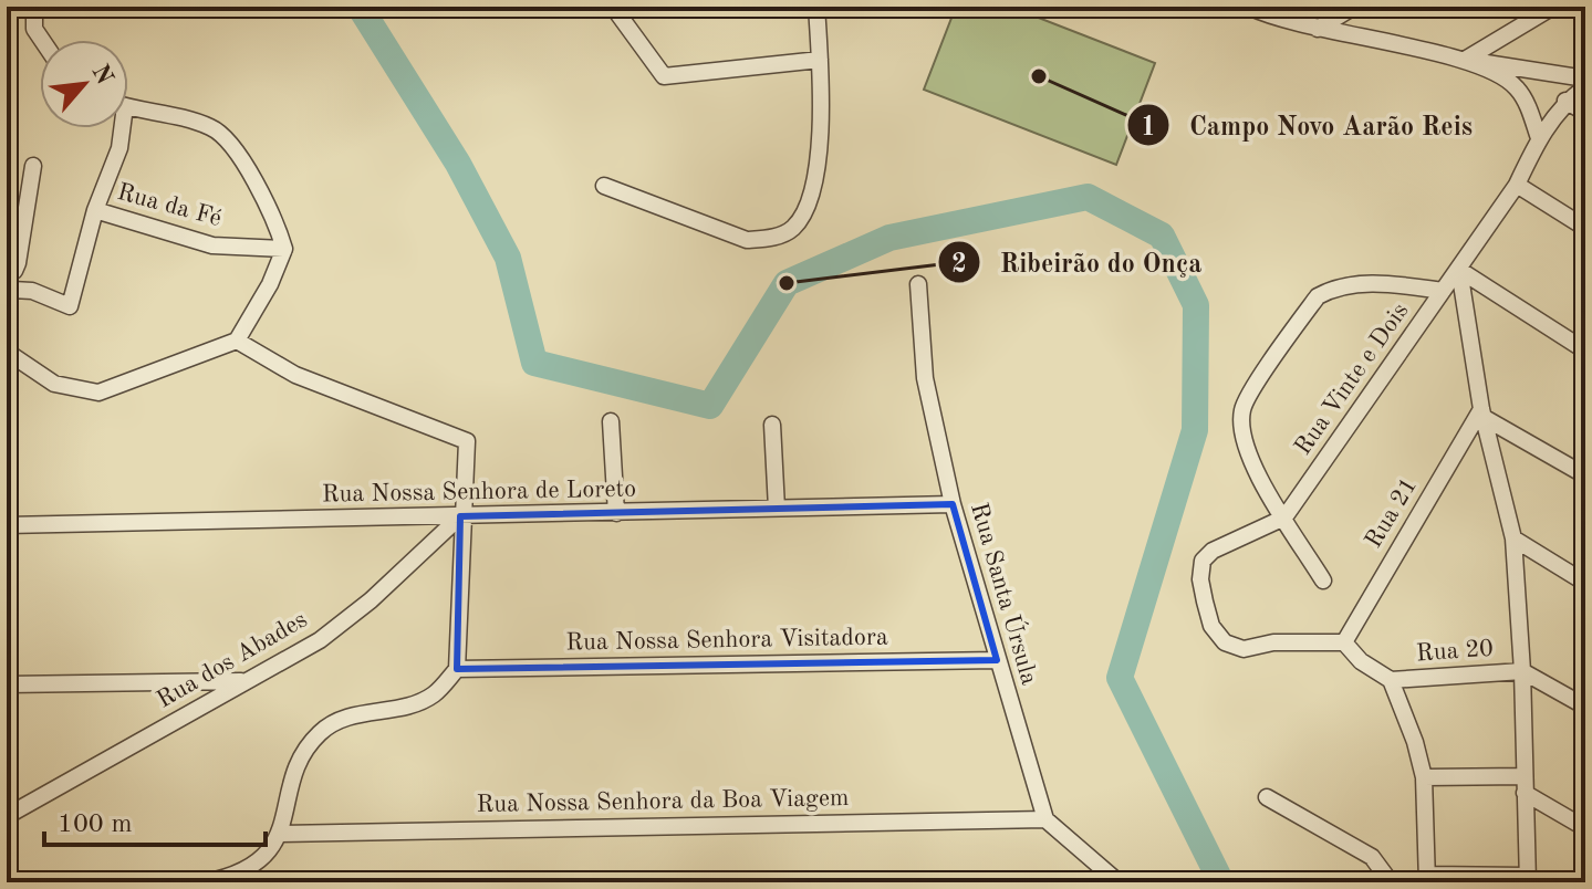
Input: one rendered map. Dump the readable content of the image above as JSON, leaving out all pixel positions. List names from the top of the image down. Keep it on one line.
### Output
{"streets":{"street":["Rua da Fé","Rua Vinte e Dois","Rua Nossa Senhora de Loreto","Rua 21","Rua Santa Úrsula","Rua Nossa Senhora Visitadora","Rua 20","Rua dos Abades","Rua Nossa Senhora da Boa Viagem"]},"crossings":[["Rua Nossa Senhora de Loreto","Rua Santa Úrsula"],["Rua Nossa Senhora de Loreto","Rua dos Abades"],["Rua Santa Úrsula","Rua Nossa Senhora Visitadora"],["Rua Santa Úrsula","Rua Nossa Senhora da Boa Viagem"]],"places":["Campo Novo Aarão Reis","Ribeirão do Onça"],"scale_bar":"100 m","north":"top right"}
